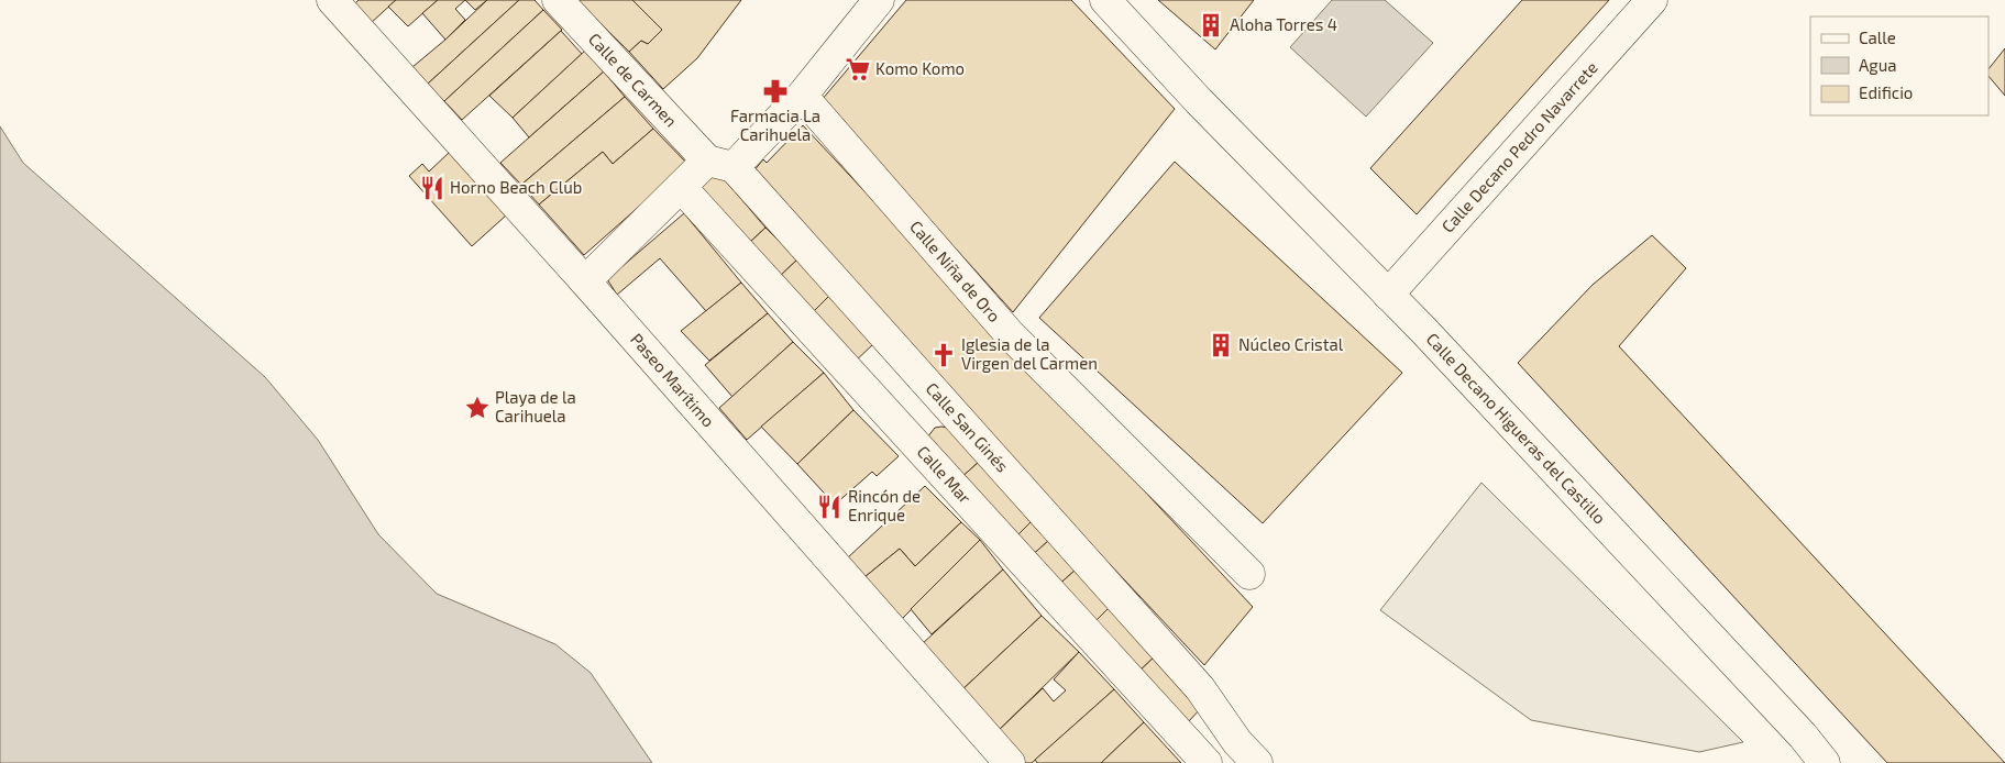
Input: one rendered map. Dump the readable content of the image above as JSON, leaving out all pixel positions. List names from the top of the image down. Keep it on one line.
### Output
{"streets":{"street":["Calle de Carmen","Calle Decano Pedro Navarrete","Calle Niña de Oro","Paseo Marítimo","Calle San Ginés","Calle Decano Higueras del Castillo","Calle Mar"]},"crossings":[["Calle de Carmen","Calle San Ginés"],["Calle Decano Pedro Navarrete","Calle Decano Higueras del Castillo"]],"places":{"building":["Aloha Torres 4","Núcleo Cristal"],"supermarket":["Komo Komo"],"pharmacy":["Farmacia La Carihuela"],"restaurant":["Horno Beach Club","Rincón de Enrique"],"church":["Iglesia de la Virgen del Carmen"],"place":["Playa de la Carihuela"]},"legend":["Calle","Agua","Edificio"]}
